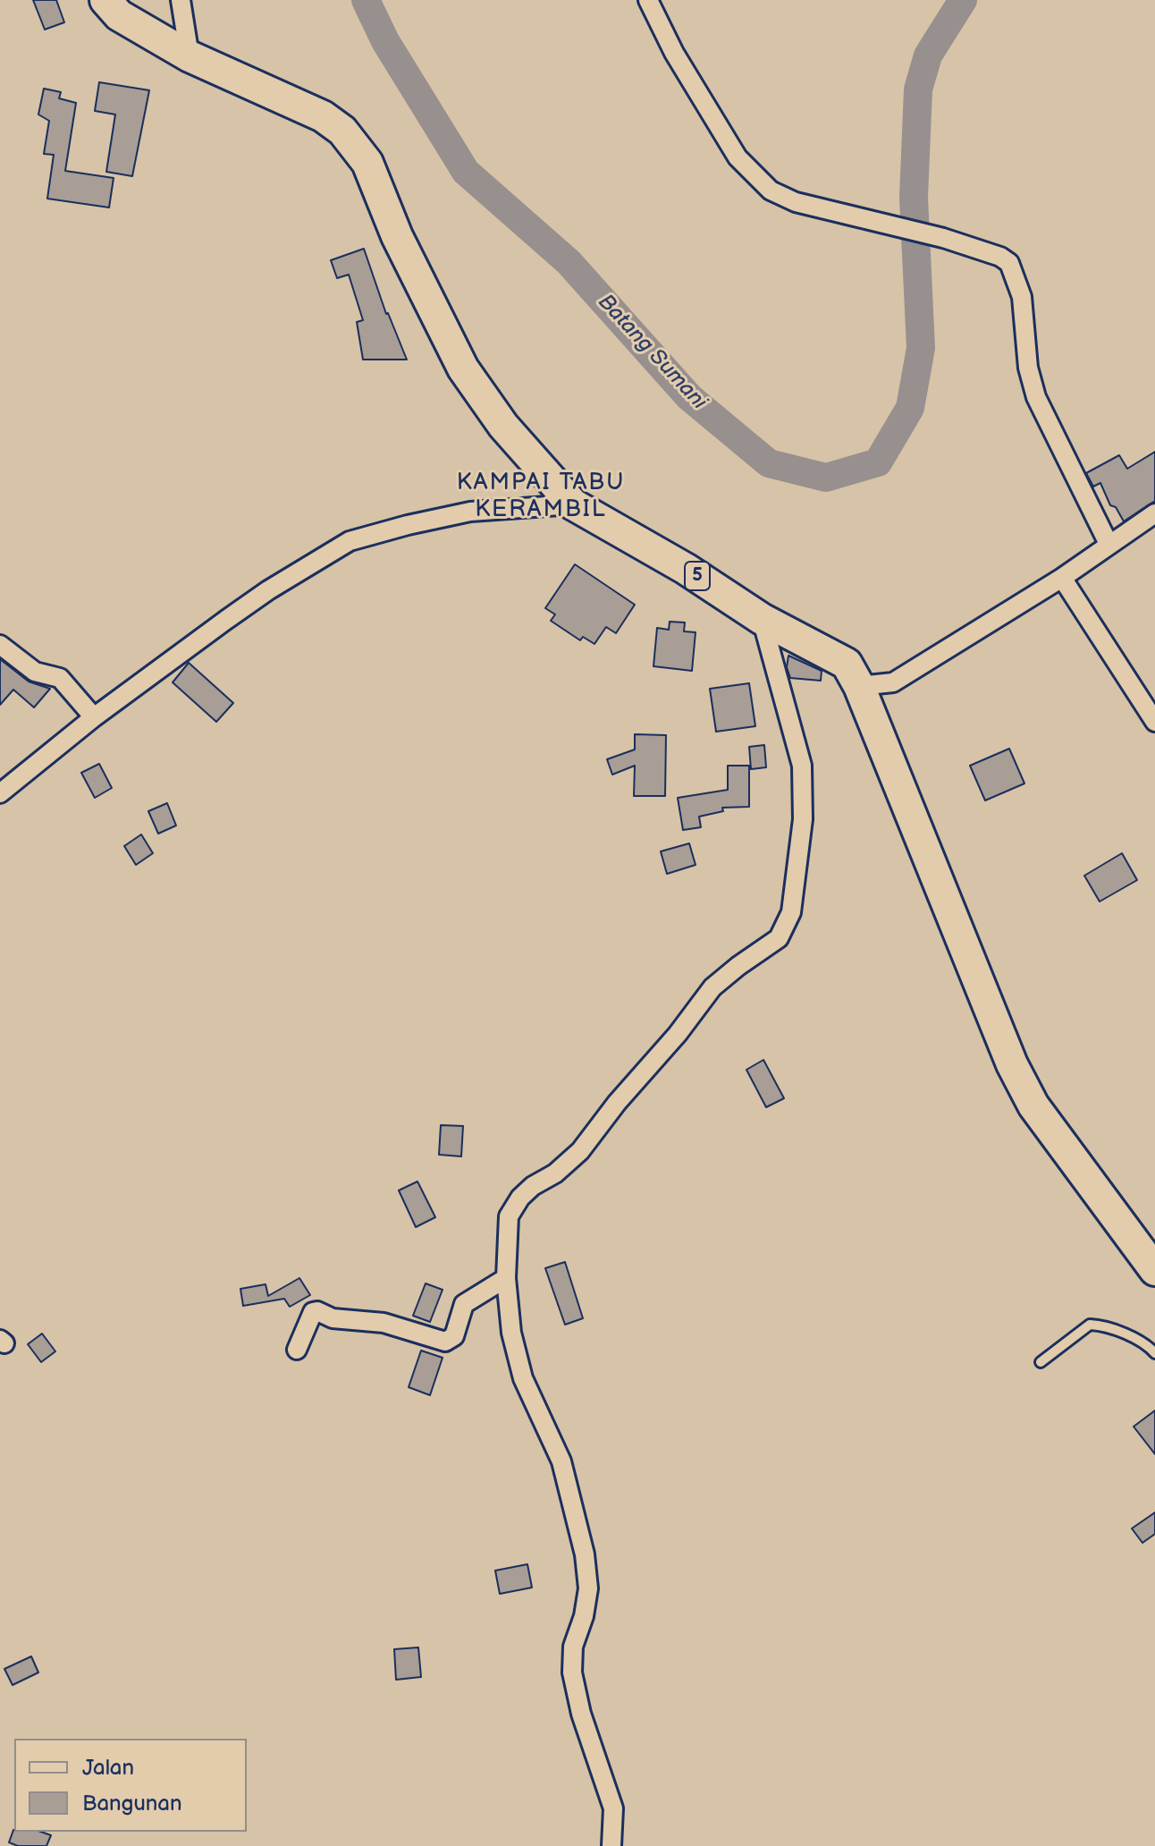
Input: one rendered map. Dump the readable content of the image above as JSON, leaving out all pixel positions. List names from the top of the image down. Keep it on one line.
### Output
{"streets":{"highway":["5"]},"districts":["KAMPAI TABU KERAMBIL"],"water":["Batang Sumani"],"legend":["Jalan","Bangunan"]}
